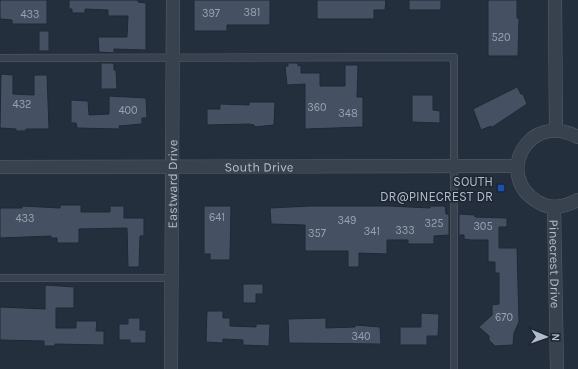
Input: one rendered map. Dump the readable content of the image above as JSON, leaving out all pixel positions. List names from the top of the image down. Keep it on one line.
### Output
{"streets":{"street":["South Drive","Eastward Drive","Pinecrest Drive"]},"crossings":[["South Drive","Eastward Drive"]],"places":{"transit":["SOUTH DR@PINECREST DR"]},"house_numbers":["381","397","433","520","432","360","400","348","641","433","349","325","305","333","341","357","670","340"],"north":"right"}
